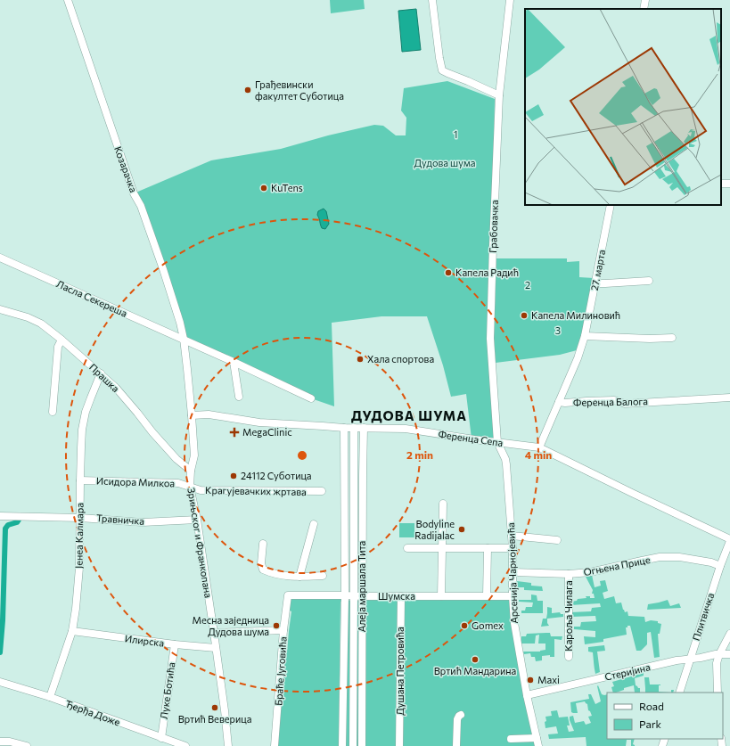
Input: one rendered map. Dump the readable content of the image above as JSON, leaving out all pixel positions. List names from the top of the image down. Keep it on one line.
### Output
{"streets":{"street":["Козарачка","Грабовачка","27. марта","Ласла Секереша","Прашка","Ференца Балога","Ференца Сепа","Исидора Милкоа","Крагујевачких жртава","Травничка","Јенеа Калмара","Зрињског и Франкопана","Огњена Прице","Арсенија Чарнојевића","Алеја маршала Тита","Шумска","Кароља Чилага","Плитвичка","Илирска","Браће Југовића","Душана Петровића","Стеријина","Луке Ботића","Ђерђа Доже"]},"crossings":[["Козарачка","Ласла Секереша"],["Козарачка","Зрињског и Франкопана"],["Грабовачка","Ференца Сепа"],["Грабовачка","Арсенија Чарнојевића"],["27. марта","Ференца Балога"],["27. марта","Ференца Сепа"],["Ласла Секереша","Зрињског и Франкопана"],["Прашка","Јенеа Калмара"],["Прашка","Зрињског и Франкопана"],["Ференца Сепа","Зрињског и Франкопана"],["Ференца Сепа","Арсенија Чарнојевића"],["Ференца Сепа","Алеја маршала Тита"],["Ференца Сепа","Плитвичка"],["Исидора Милкоа","Крагујевачких жртава"],["Исидора Милкоа","Јенеа Калмара"],["Исидора Милкоа","Зрињског и Франкопана"],["Крагујевачких жртава","Зрињског и Франкопана"],["Травничка","Јенеа Калмара"],["Травничка","Зрињског и Франкопана"],["Јенеа Калмара","Илирска"],["Јенеа Калмара","Ђерђа Доже"],["Зрињског и Франкопана","Илирска"],["Огњена Прице","Арсенија Чарнојевића"],["Огњена Прице","Кароља Чилага"],["Огњена Прице","Плитвичка"],["Арсенија Чарнојевића","Шумска"],["Арсенија Чарнојевића","Стеријина"],["Алеја маршала Тита","Шумска"],["Шумска","Браће Југовића"],["Шумска","Душана Петровића"],["Плитвичка","Стеријина"],["Илирска","Луке Ботића"],["Луке Ботића","Ђерђа Доже"]],"districts":["ДУДОВА ШУМА"],"parks":["1","Дудова шума","2","3"],"places":{"other":["Грађевински факултет Суботица","KuTens","Капела Радић","Капела Милиновић","Хала спортова","24112 Суботица","Bodyline Radijalac","Месна заједница Дудова шума","Gomex","Вртић Мандарина","Maxi","Вртић Веверица"],"health":["MegaClinic"]},"legend":["Road","Park"],"rings":["2 min","4 min"]}
